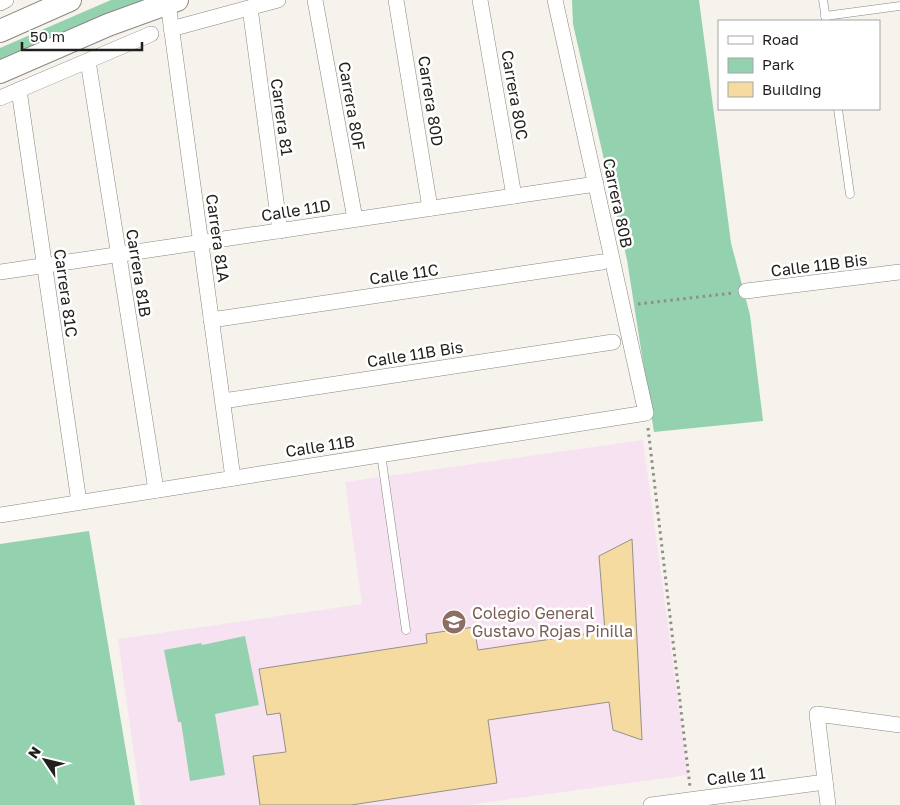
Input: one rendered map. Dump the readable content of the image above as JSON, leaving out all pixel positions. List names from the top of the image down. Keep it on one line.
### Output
{"streets":{"street":["Carrera 80C","Carrera 80D","Carrera 80F","Carrera 81","Carrera 80B","Calle 11D","Carrera 81A","Calle 11B Bis","Carrera 81B","Calle 11C","Carrera 81C","Calle 11B","Calle 11"]},"crossings":[["Carrera 80C","Calle 11D"],["Carrera 80D","Calle 11D"],["Carrera 80F","Calle 11D"],["Carrera 81","Calle 11D"],["Carrera 80B","Calle 11D"],["Carrera 80B","Calle 11B"],["Calle 11D","Carrera 81A"],["Calle 11D","Carrera 81B"],["Calle 11D","Carrera 81C"],["Carrera 81A","Calle 11B Bis"],["Carrera 81A","Calle 11C"],["Carrera 81A","Calle 11B"],["Carrera 81B","Calle 11B"],["Carrera 81C","Calle 11B"]],"places":{"school or university":["Colegio General Gustavo Rojas Pinilla"]},"legend":["Road","Park","Building"],"scale_bar":"50 m","north":"top left"}
